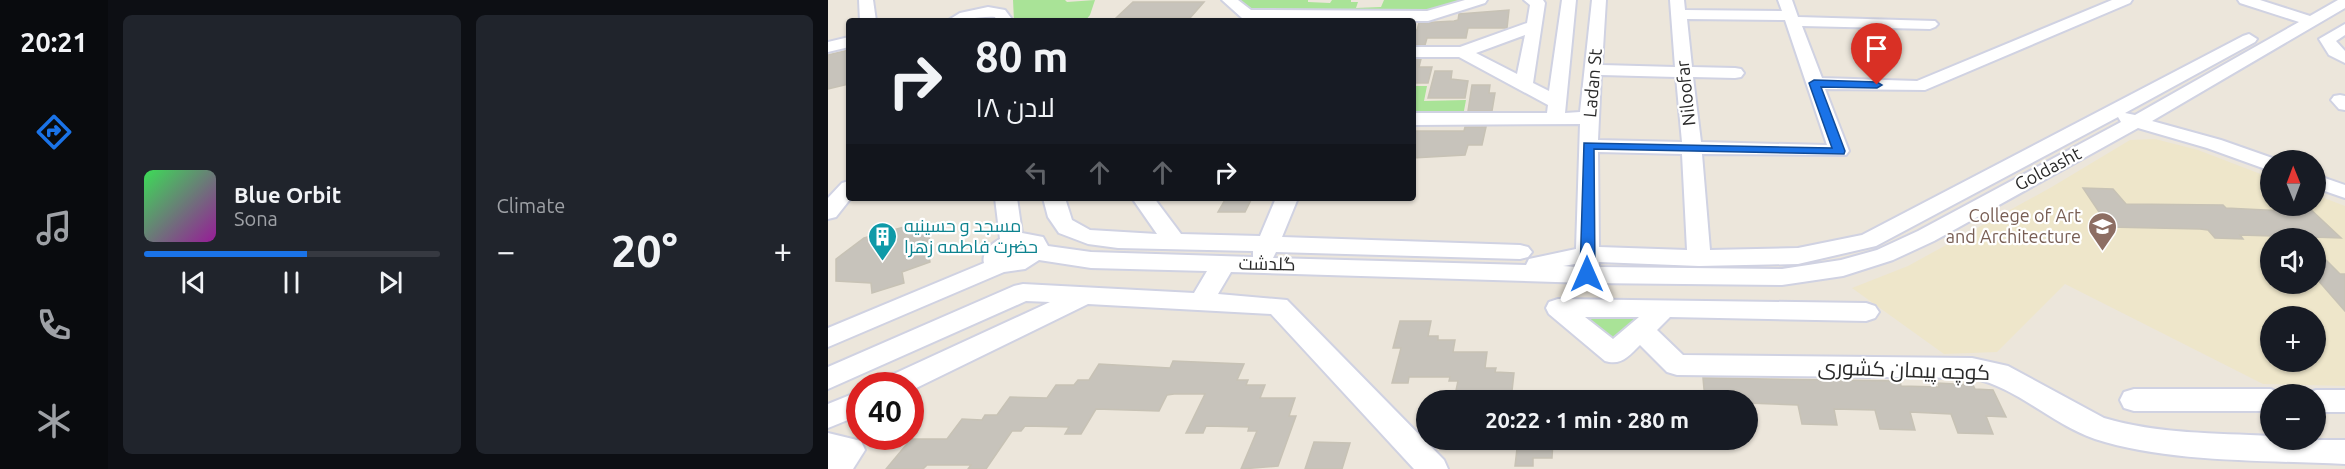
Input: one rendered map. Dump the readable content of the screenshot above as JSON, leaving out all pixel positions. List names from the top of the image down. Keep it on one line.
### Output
{"streets":{"street":["Ladan St","Niloofar","Goldasht","گلدشت","کوچه پیمان کشوری"]},"crossings":[["Ladan St","Goldasht"],["Ladan St","گلدشت"],["Niloofar","Goldasht"],["Goldasht","گلدشت"]],"places":{"school or university":["College of Art and Architecture"],"building":["مسجد و حسینیه حضرت فاطمه زهرا"]},"north":"top","page":{"tabs":"20:21","tile":"Climate","turn":["80 m","۱۸ لادن"],"map_buttons":["+","−"],"song":["Blue Orbit","Sona"],"heat":["−","20°","+"],"limit":"40","trip":"20:22 · 1 min · 280 m"}}
